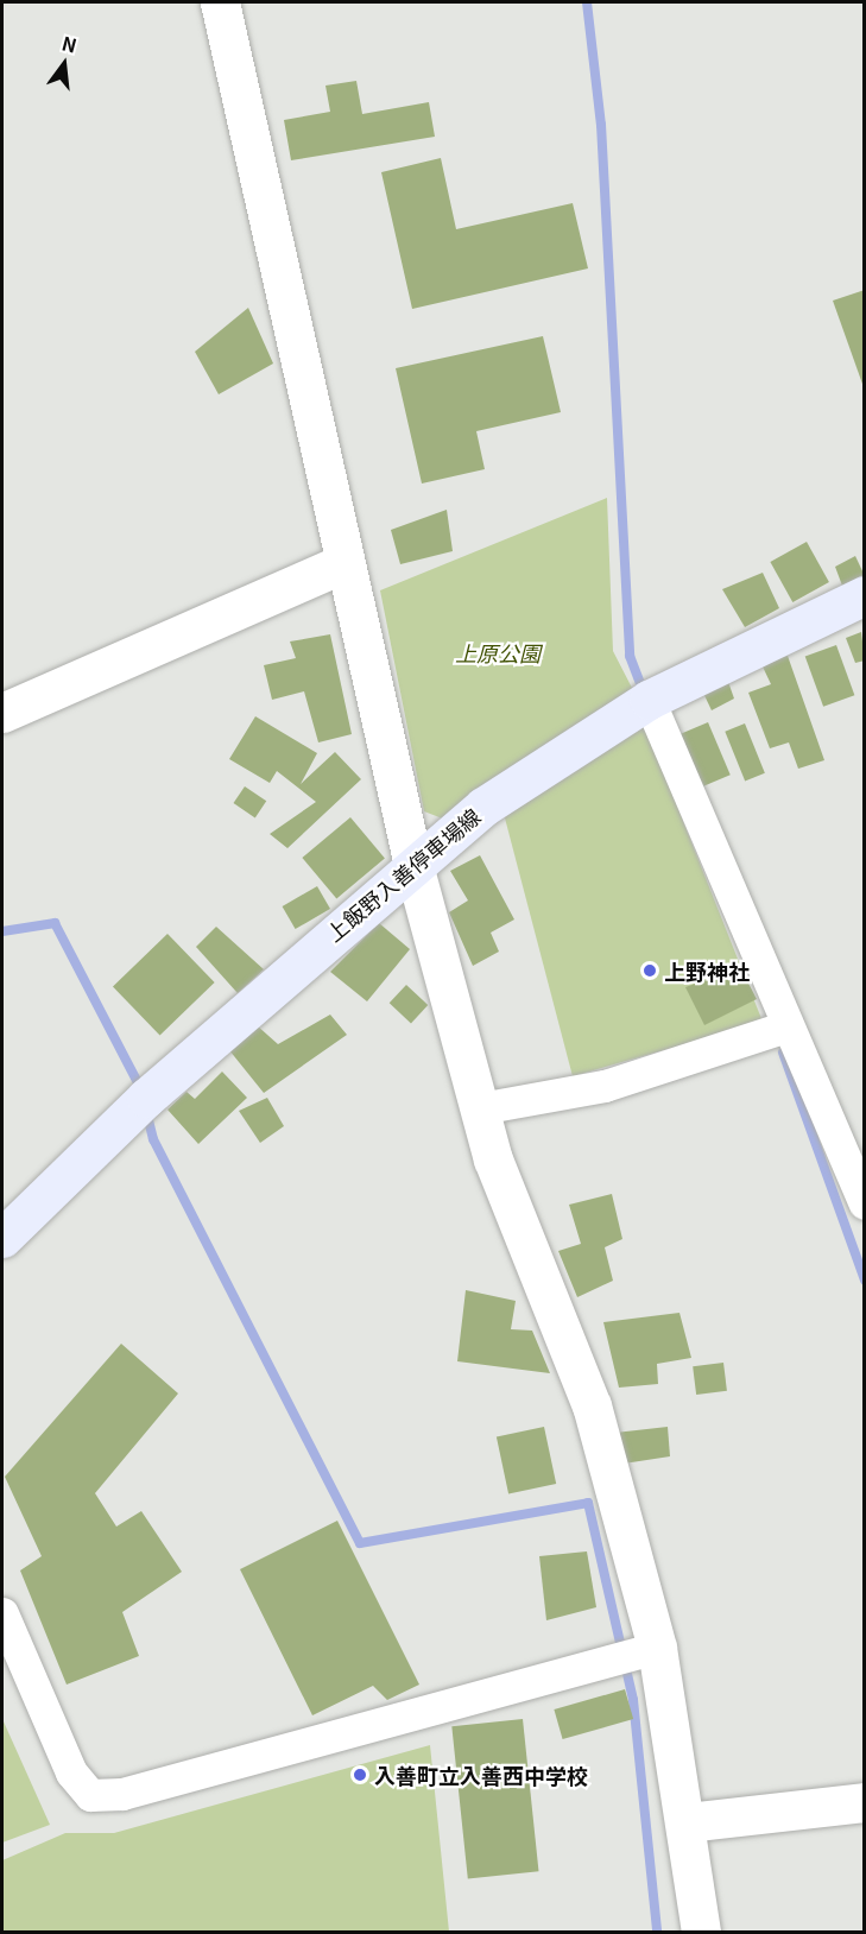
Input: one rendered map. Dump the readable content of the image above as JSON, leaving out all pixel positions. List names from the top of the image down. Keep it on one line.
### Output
{"streets":{"main road":["上飯野入善停車場線"]},"parks":["上原公園"],"places":["上野神社","入善町立入善西中学校"],"north":"top"}
